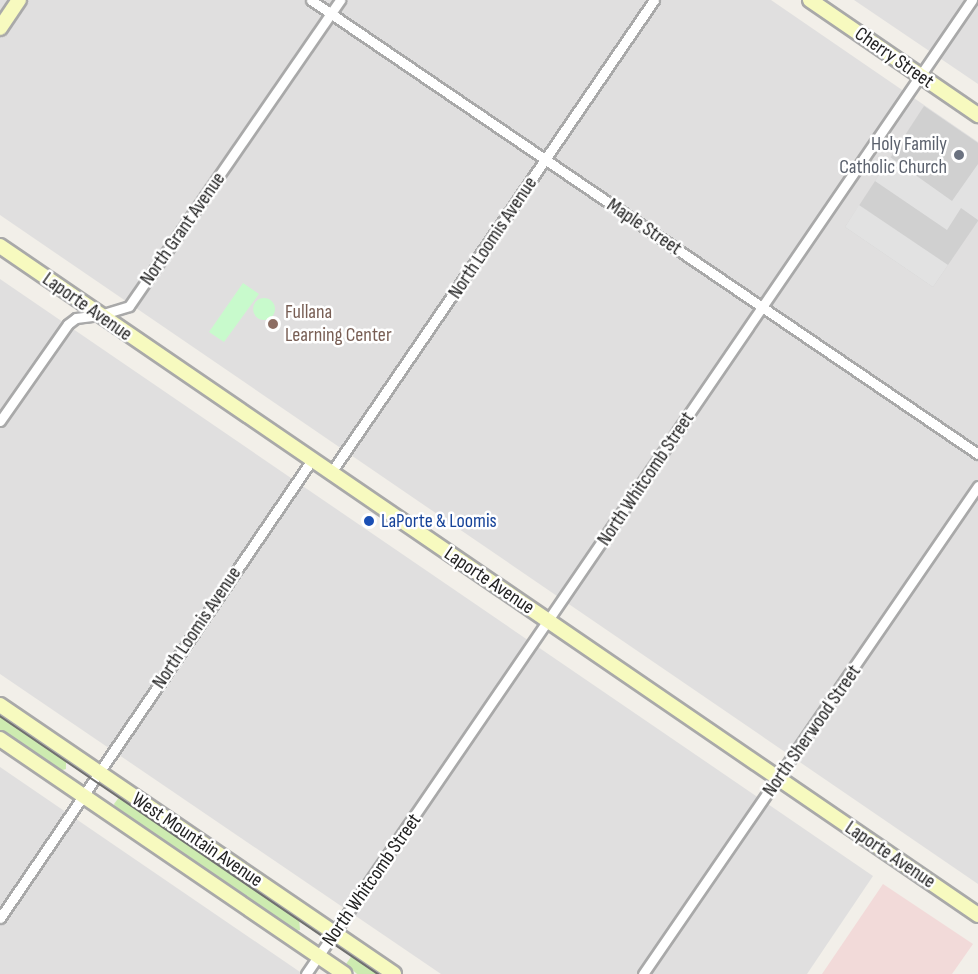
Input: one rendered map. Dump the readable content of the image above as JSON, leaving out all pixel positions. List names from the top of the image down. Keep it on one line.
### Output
{"streets":{"street":["Cherry Street","Maple Street","North Grant Avenue","North Loomis Avenue","Laporte Avenue","North Whitcomb Street","North Sherwood Street","West Mountain Avenue"]},"crossings":[["Cherry Street","North Whitcomb Street"],["Maple Street","North Grant Avenue"],["Maple Street","North Loomis Avenue"],["Maple Street","North Whitcomb Street"],["North Grant Avenue","Laporte Avenue"],["North Loomis Avenue","Laporte Avenue"],["North Loomis Avenue","West Mountain Avenue"],["Laporte Avenue","North Whitcomb Street"],["Laporte Avenue","North Sherwood Street"],["North Whitcomb Street","West Mountain Avenue"]],"places":["Holy Family Catholic Church","Fullana Learning Center","LaPorte & Loomis"]}
